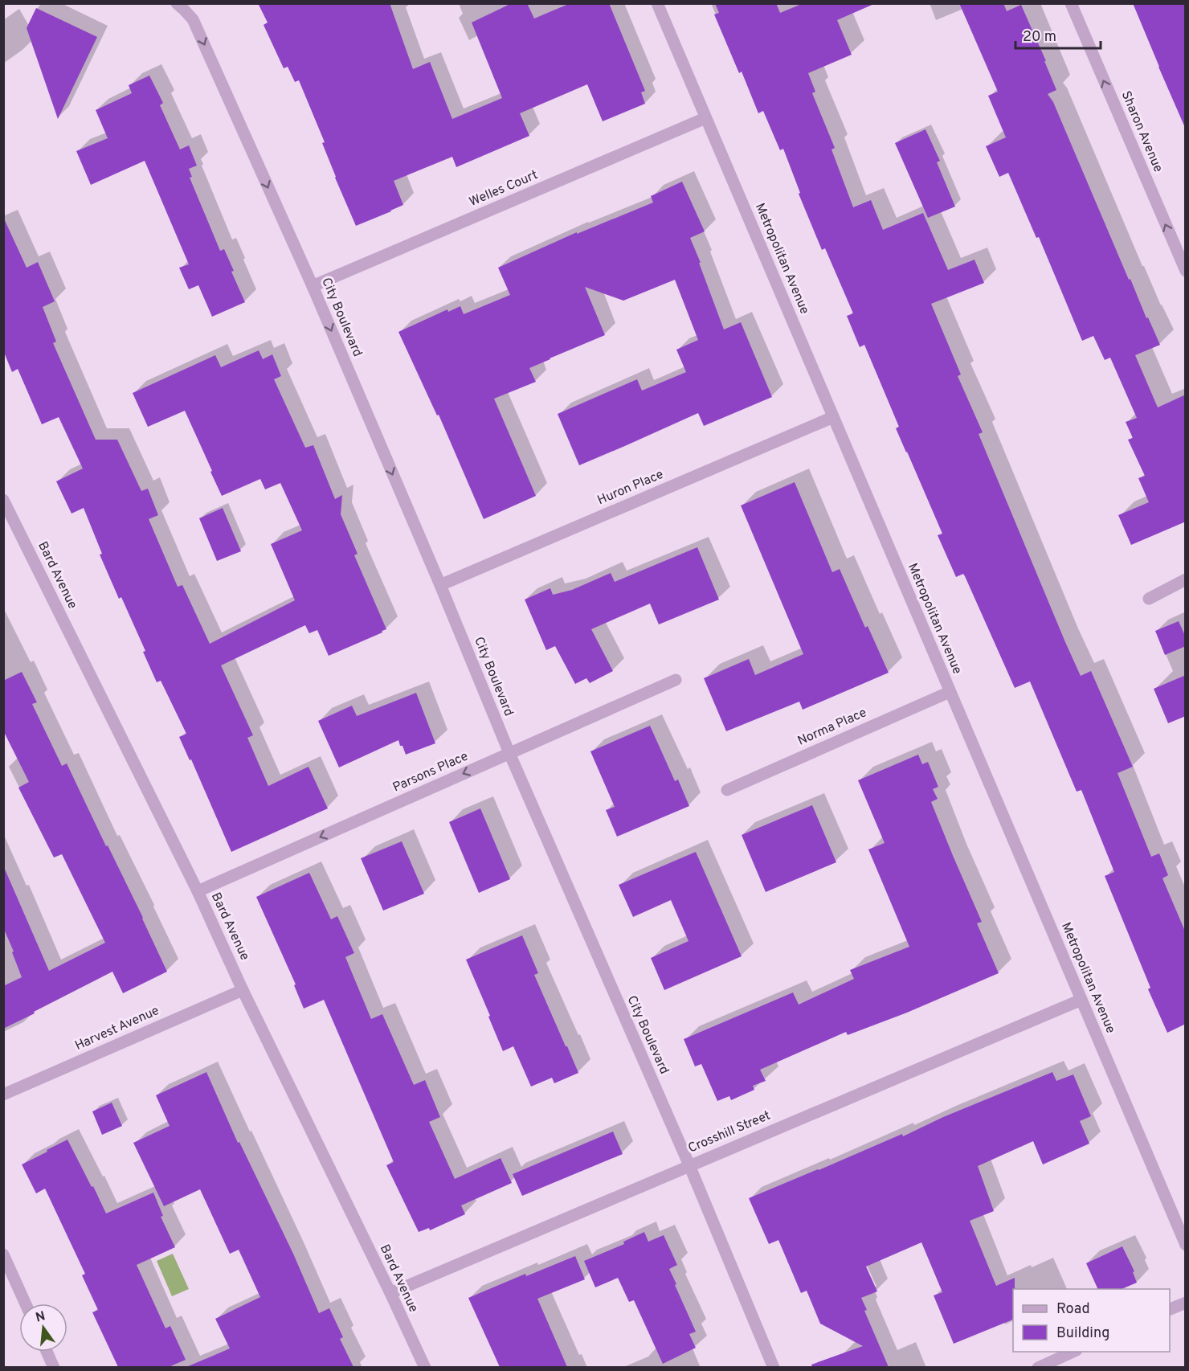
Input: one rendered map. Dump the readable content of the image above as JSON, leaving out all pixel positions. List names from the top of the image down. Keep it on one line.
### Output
{"streets":{"street":["Sharon Avenue","Welles Court","Metropolitan Avenue","City Boulevard","Huron Place","Bard Avenue","Norma Place","Parsons Place","Harvest Avenue","Crosshill Street"]},"crossings":[["Welles Court","Metropolitan Avenue"],["Welles Court","City Boulevard"],["Metropolitan Avenue","Huron Place"],["Metropolitan Avenue","Norma Place"],["Metropolitan Avenue","Crosshill Street"],["City Boulevard","Huron Place"],["City Boulevard","Parsons Place"],["City Boulevard","Crosshill Street"],["Bard Avenue","Parsons Place"],["Bard Avenue","Harvest Avenue"],["Bard Avenue","Crosshill Street"]],"one_way":["Sharon Avenue","City Boulevard","Parsons Place"],"legend":["Road","Building"],"scale_bar":"20 m","north":"top"}
